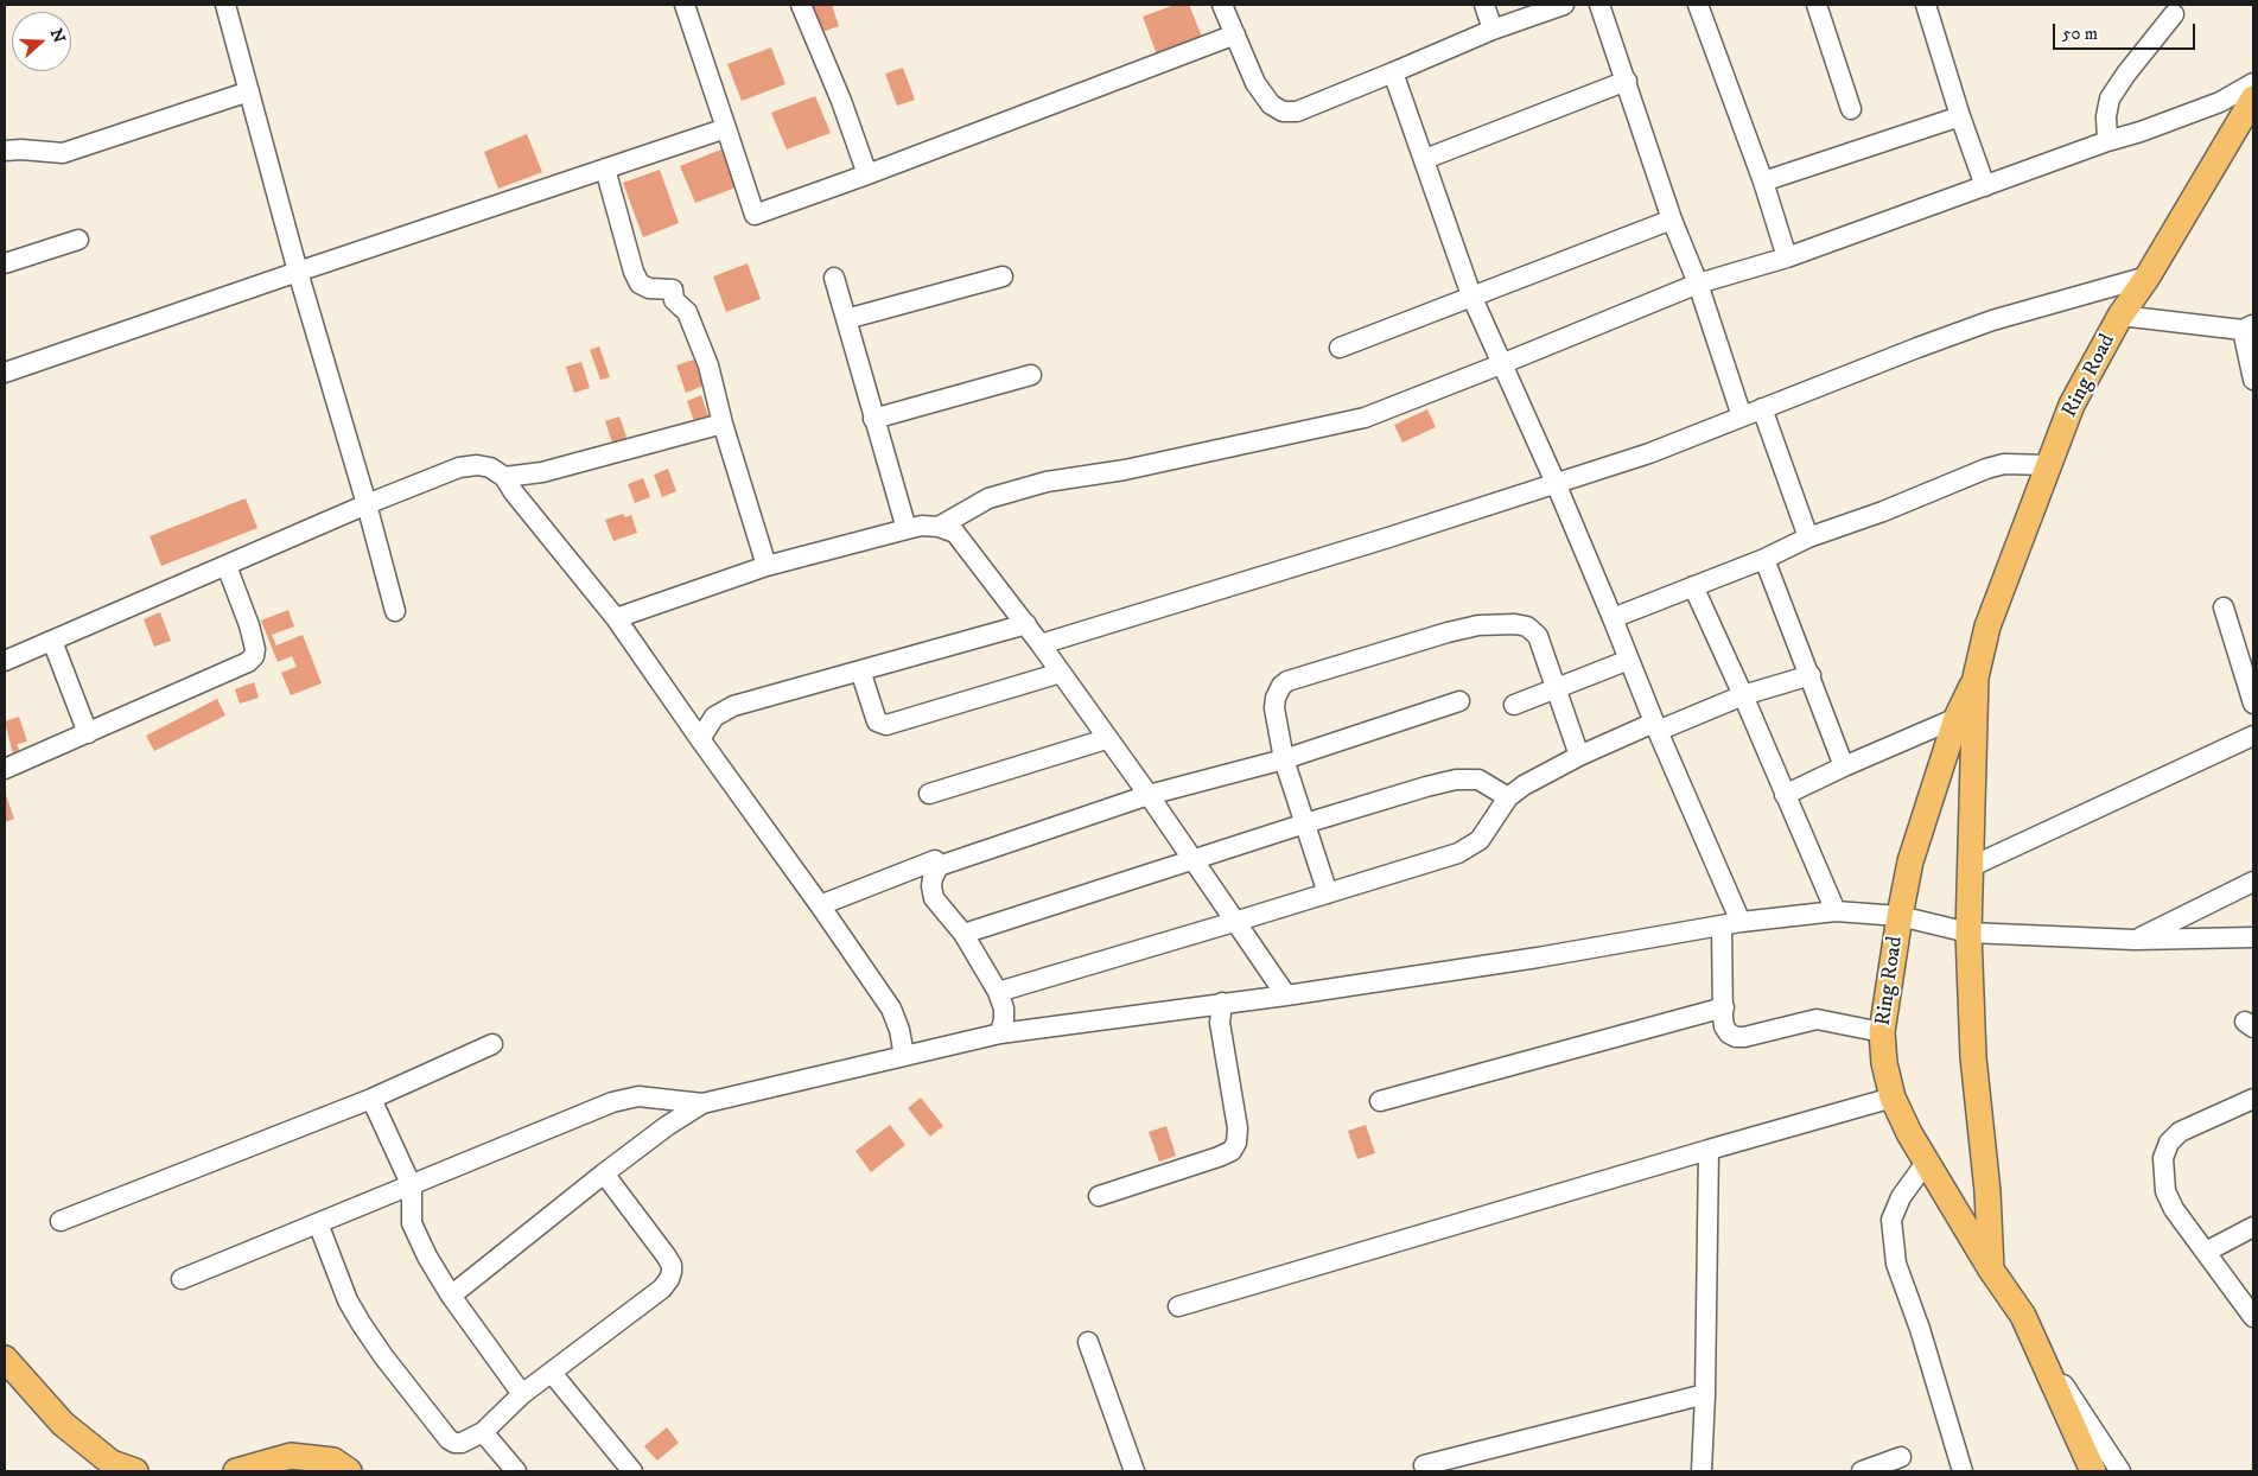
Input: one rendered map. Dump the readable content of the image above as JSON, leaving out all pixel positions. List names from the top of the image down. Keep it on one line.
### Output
{"streets":{"main road":["Ring Road"]},"scale_bar":"50 m","north":"right"}
